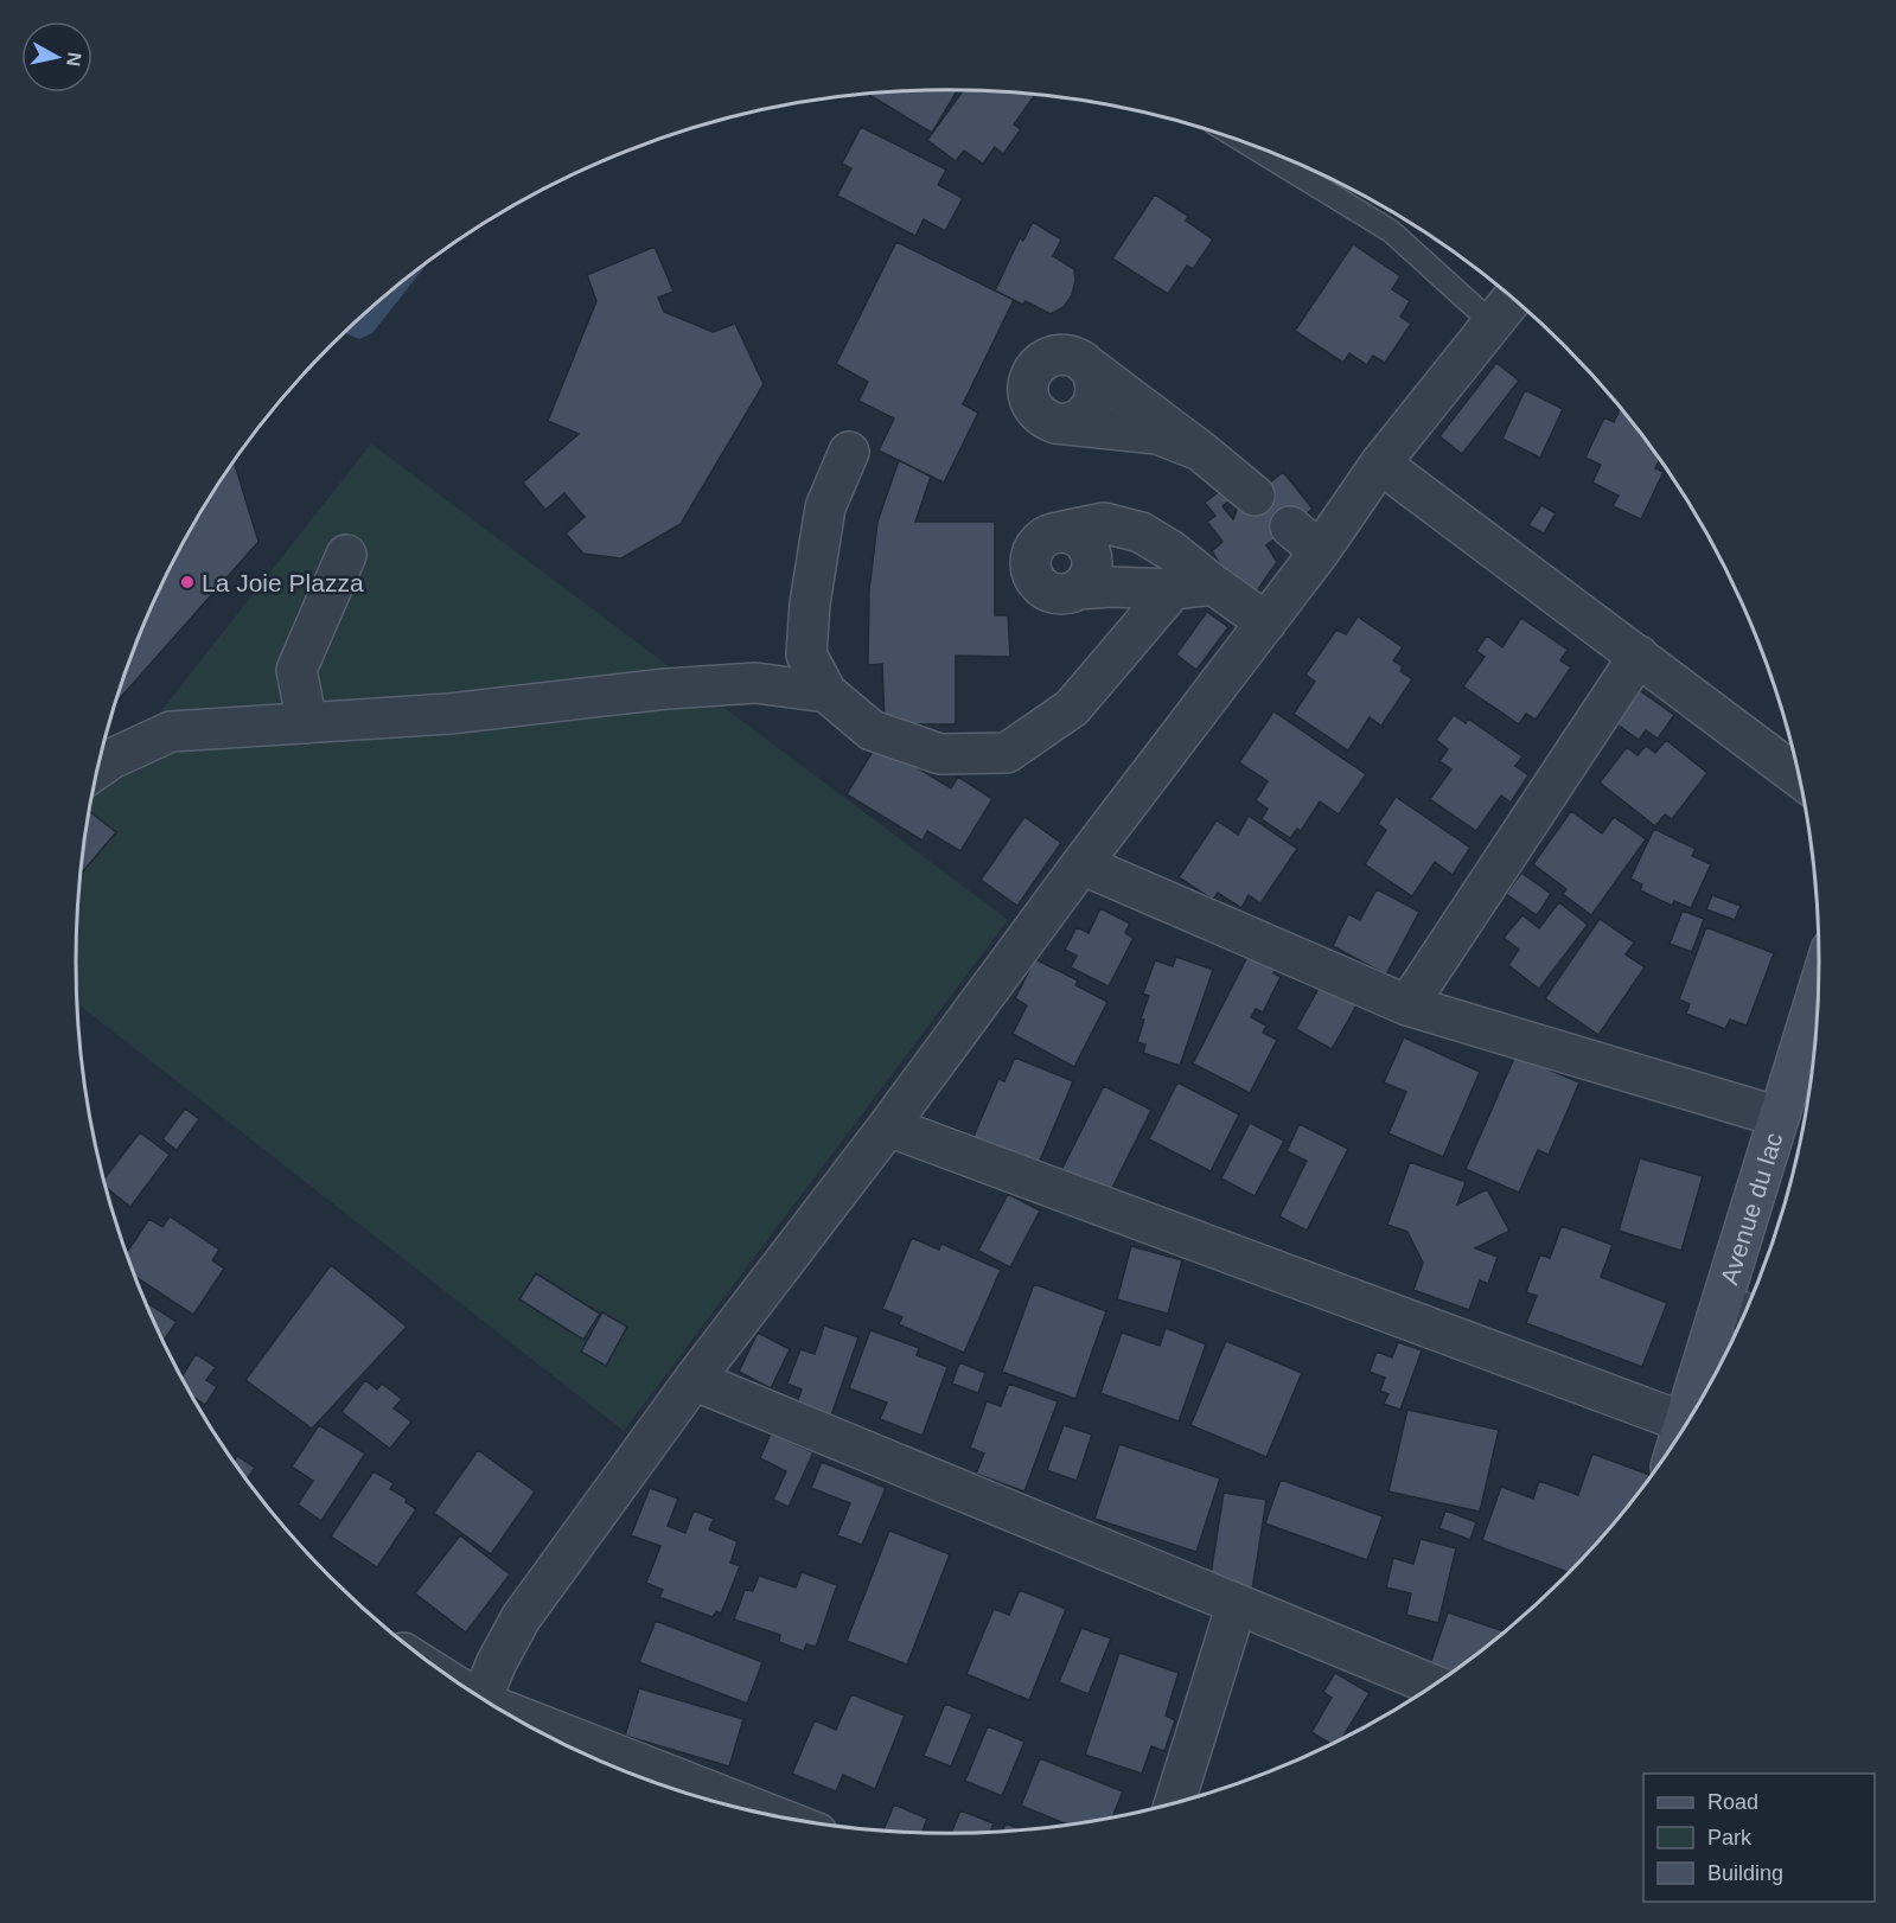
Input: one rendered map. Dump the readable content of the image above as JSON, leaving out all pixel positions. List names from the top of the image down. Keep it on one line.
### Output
{"streets":{"main road":["Avenue du lac"]},"places":["La Joie Plazza"],"legend":["Road","Park","Building"],"north":"right"}
